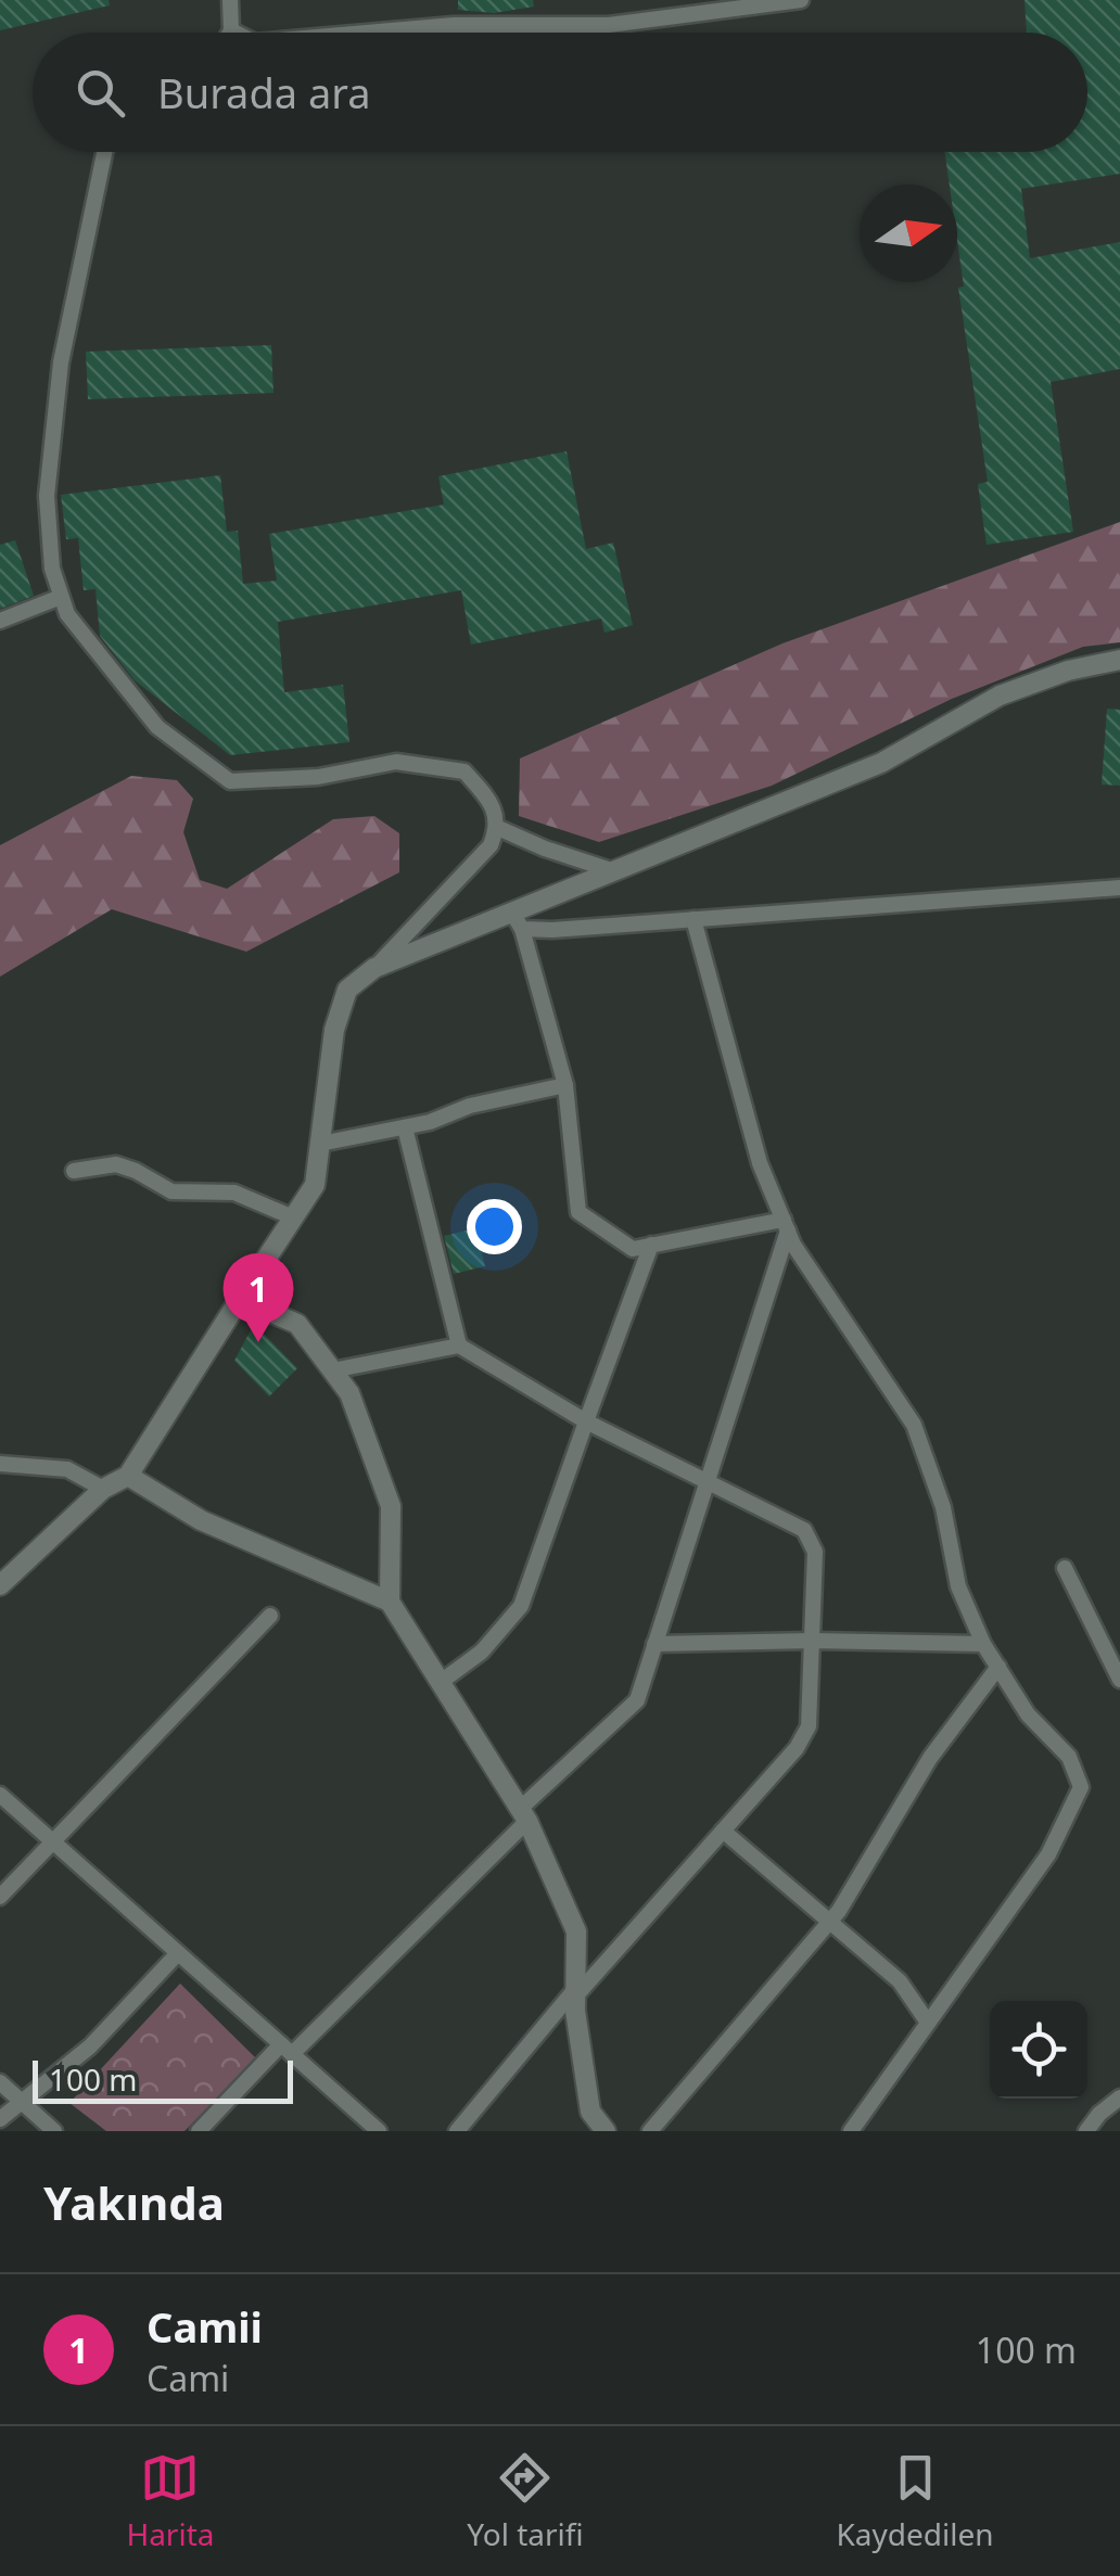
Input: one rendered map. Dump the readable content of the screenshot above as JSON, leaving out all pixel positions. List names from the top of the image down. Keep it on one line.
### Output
{"scale_bar":"100 m","north":"right","page":{"search":"Burada ara","pins":"1","scale":"100 m","heading":"Yakında","list":[{"mark":"1","name":"Camii","note":"Cami","value":"100 m"}],"nav":["Harita","Yol tarifi","Kaydedilen"]}}
